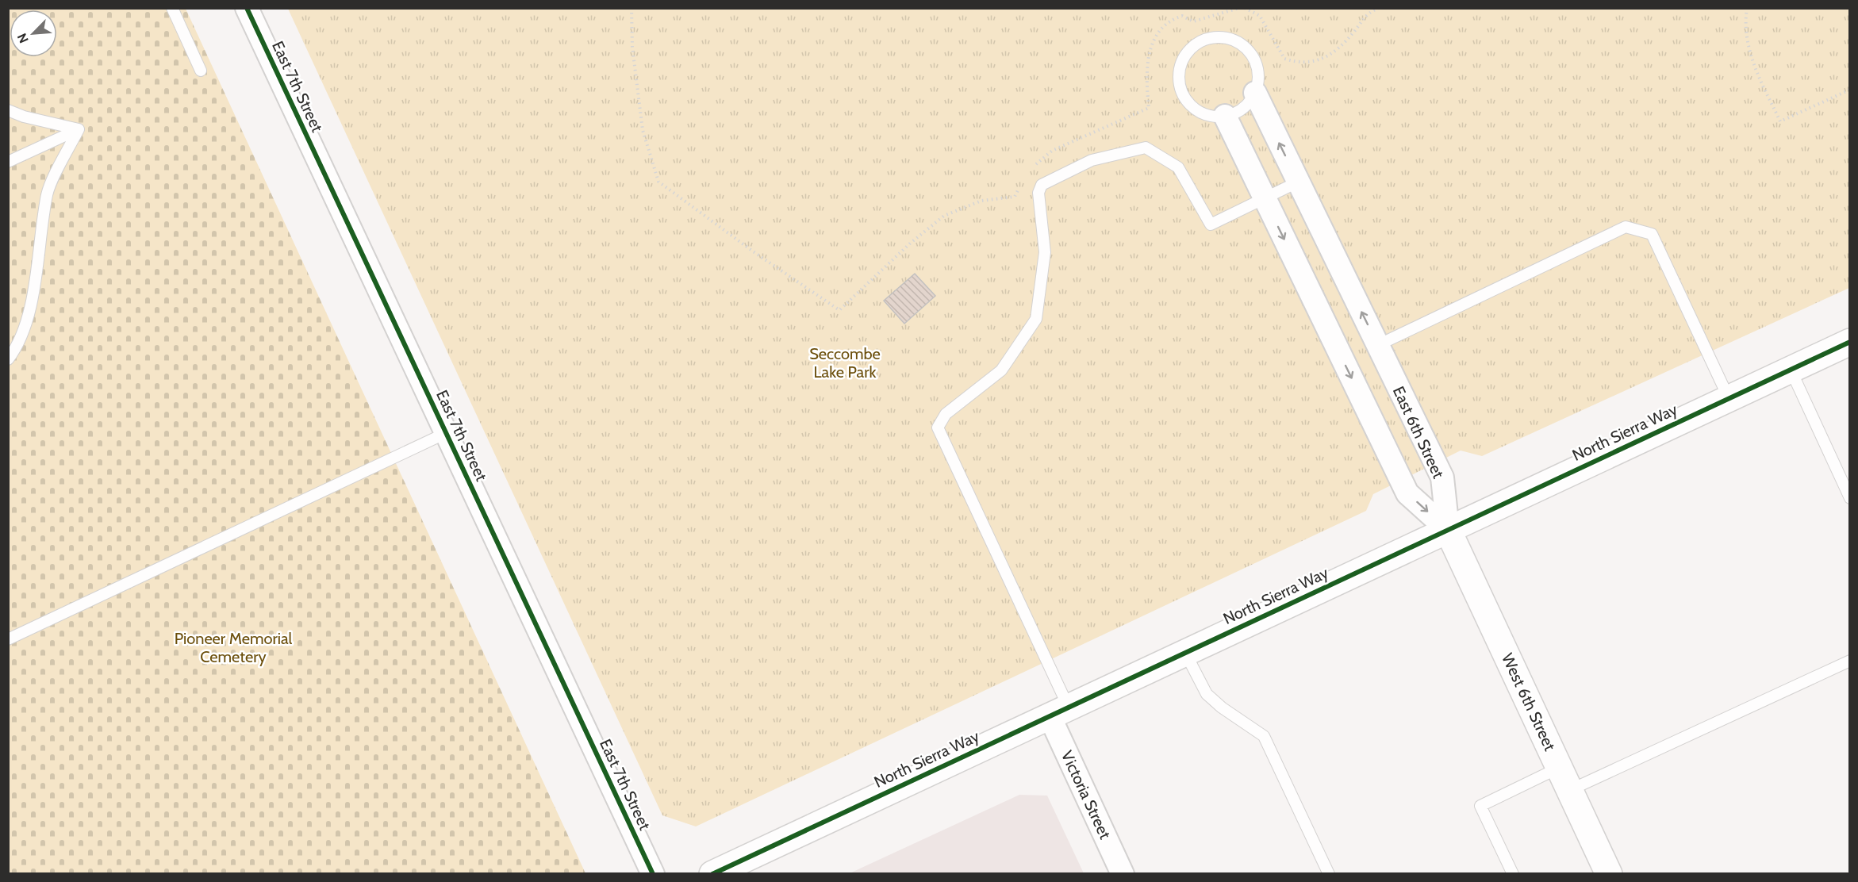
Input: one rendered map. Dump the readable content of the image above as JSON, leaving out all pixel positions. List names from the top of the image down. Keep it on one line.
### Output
{"streets":{"street":["East 7th Street","East 6th Street","North Sierra Way","West 6th Street","Victoria Street"]},"crossings":[["East 6th Street","North Sierra Way"],["East 6th Street","West 6th Street"],["North Sierra Way","West 6th Street"],["North Sierra Way","Victoria Street"]],"parks":["Seccombe Lake Park","Pioneer Memorial Cemetery"],"north":"bottom left"}
